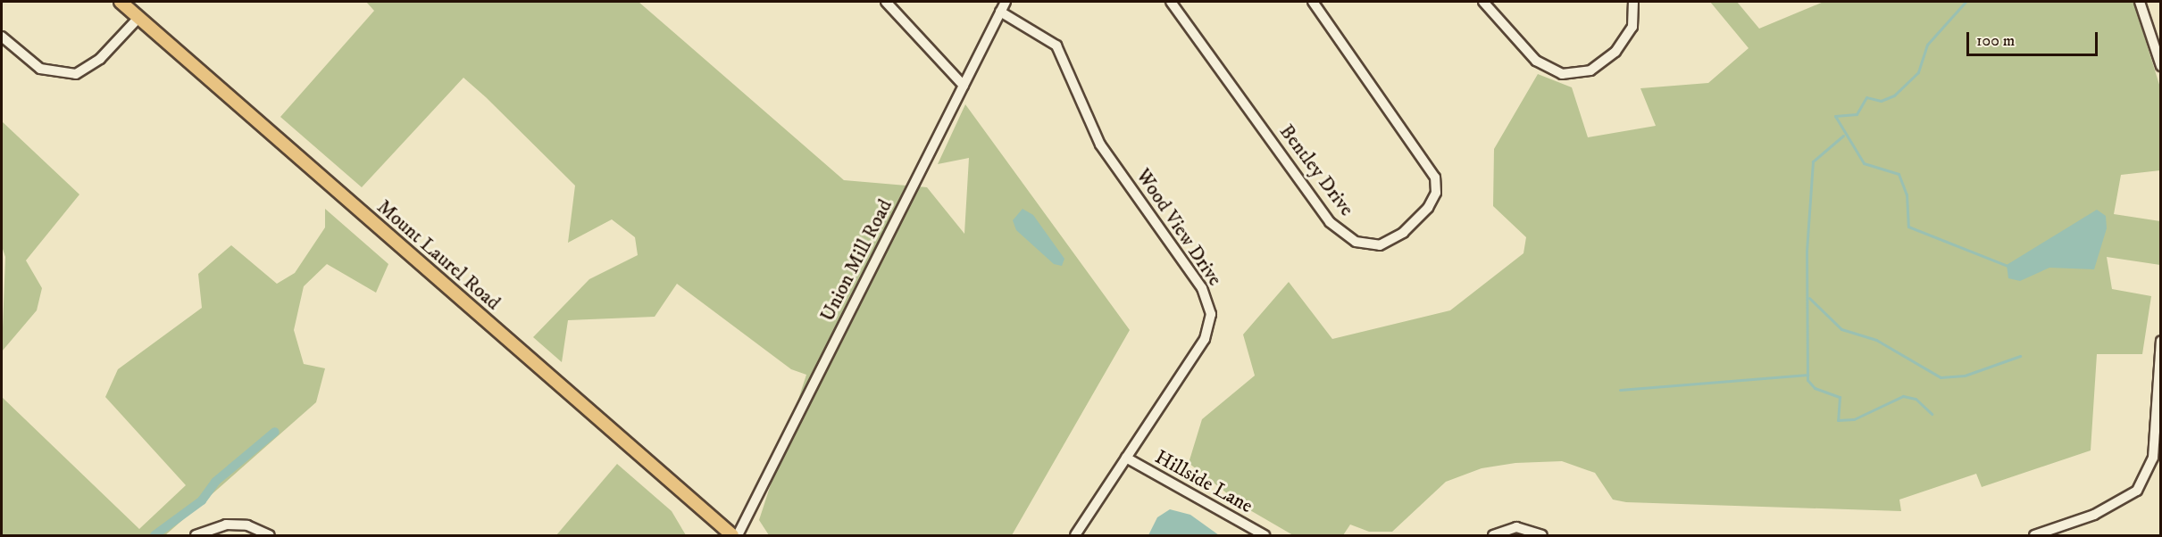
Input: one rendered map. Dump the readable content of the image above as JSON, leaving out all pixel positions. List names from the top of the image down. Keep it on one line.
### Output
{"streets":{"main road":["Mount Laurel Road"],"street":["Bentley Drive","Wood View Drive","Union Mill Road","Hillside Lane"]},"crossings":[["Wood View Drive","Union Mill Road"],["Wood View Drive","Hillside Lane"]],"scale_bar":"100 m"}
